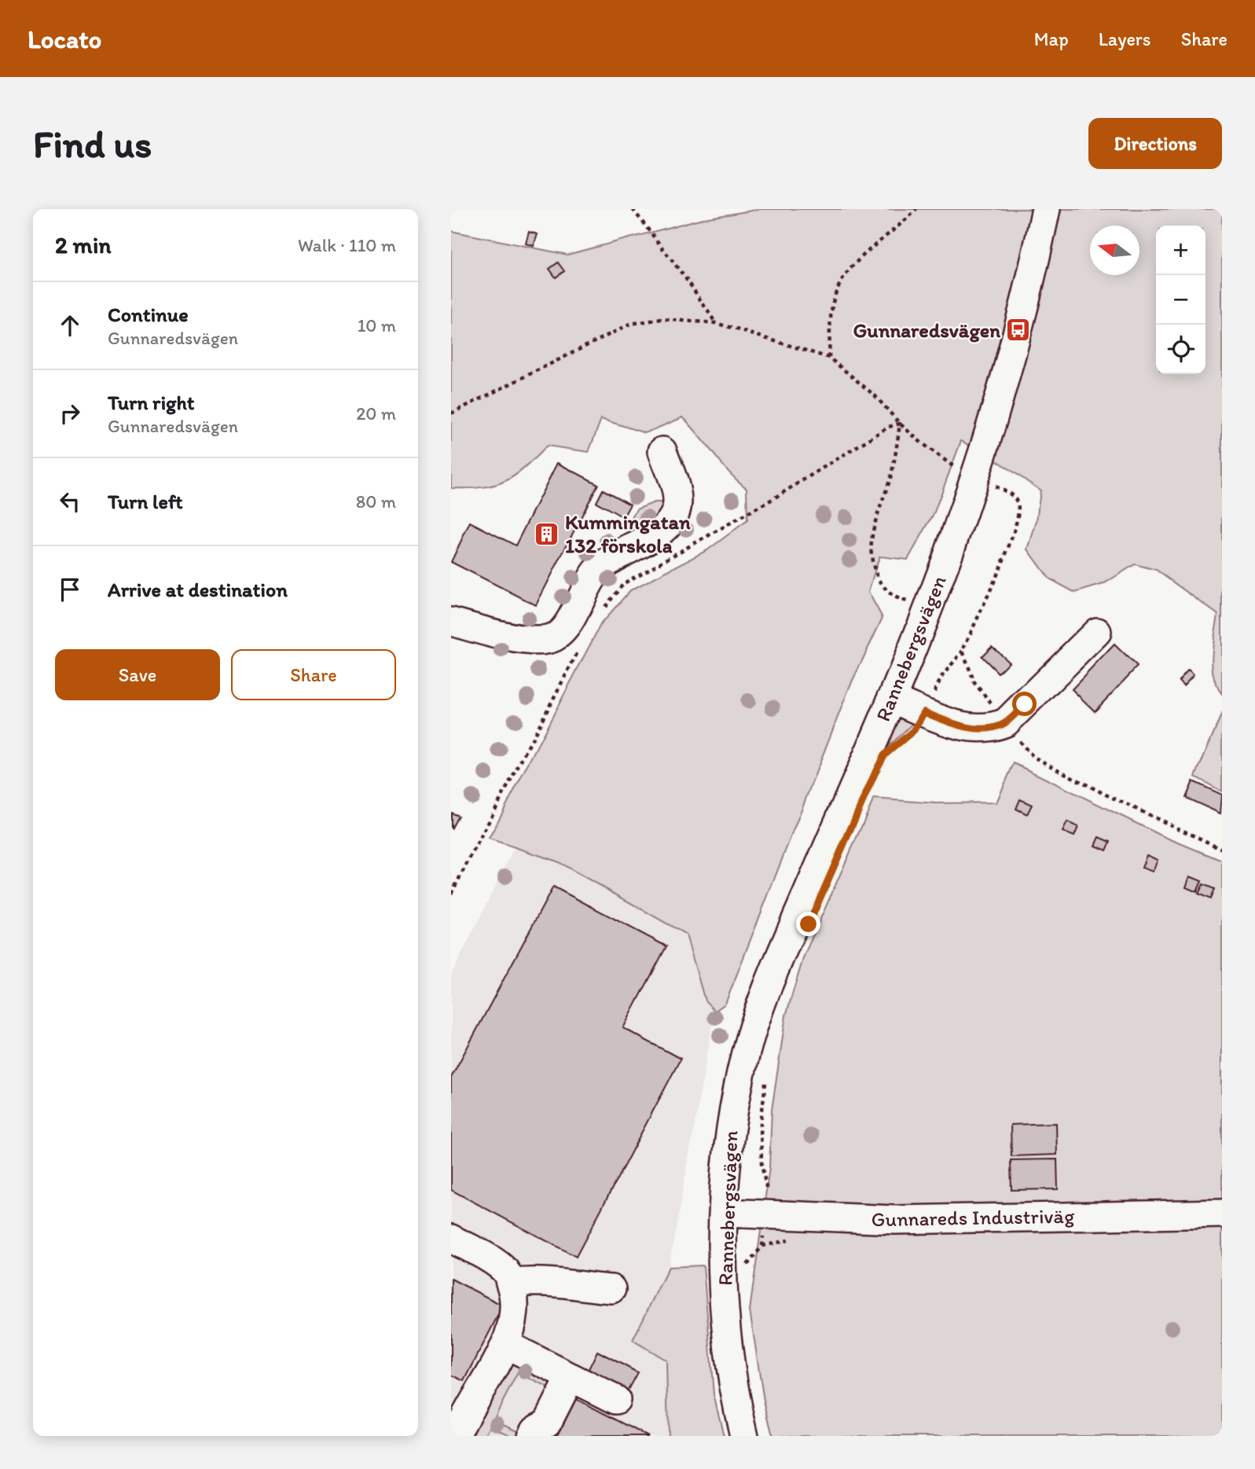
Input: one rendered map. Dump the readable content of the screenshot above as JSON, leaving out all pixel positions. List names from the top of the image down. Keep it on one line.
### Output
{"streets":{"street":["Rannebergsvägen","Gunnareds Industriväg"]},"crossings":[["Rannebergsvägen","Gunnareds Industriväg"]],"places":{"bus stop":["Gunnaredsvägen"],"building":["Kummingatan 132 förskola"]},"north":"left","page":{"header":"Locato","nav":["Map","Layers","Share"],"buttons":["Directions",["Save","Share"]],"title":"Find us","heading":["2 min","Walk · 110 m"],"map_buttons":["+","−"],"list":[["Continue","Gunnaredsvägen","10 m"],["Turn right","Gunnaredsvägen","20 m"],["Turn left","80 m"],"Arrive at destination"]}}
